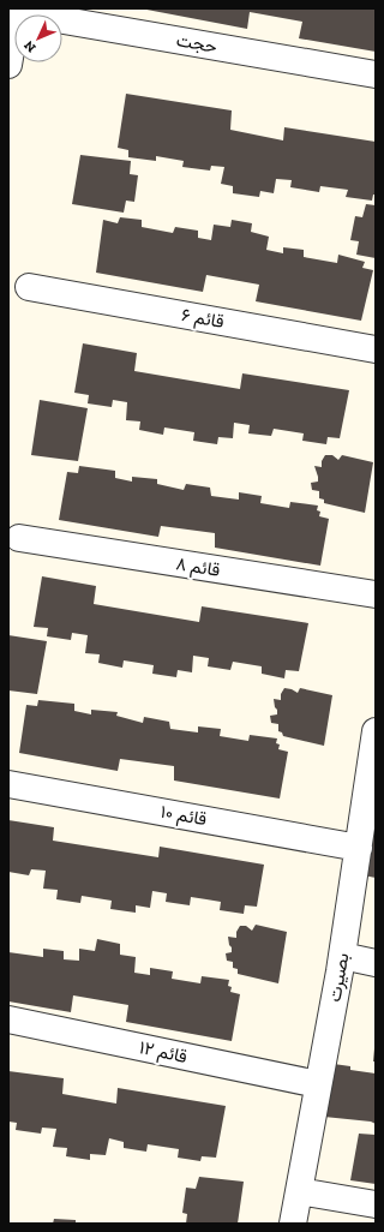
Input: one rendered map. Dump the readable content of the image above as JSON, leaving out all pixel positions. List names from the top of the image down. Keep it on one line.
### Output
{"streets":{"street":["حجت","قائم ۶","قائم ۸","قائم ۱۰","بصیرت","قائم ۱۲"]},"crossings":[["قائم ۱۰","بصیرت"],["بصیرت","قائم ۱۲"]],"north":"bottom left"}
